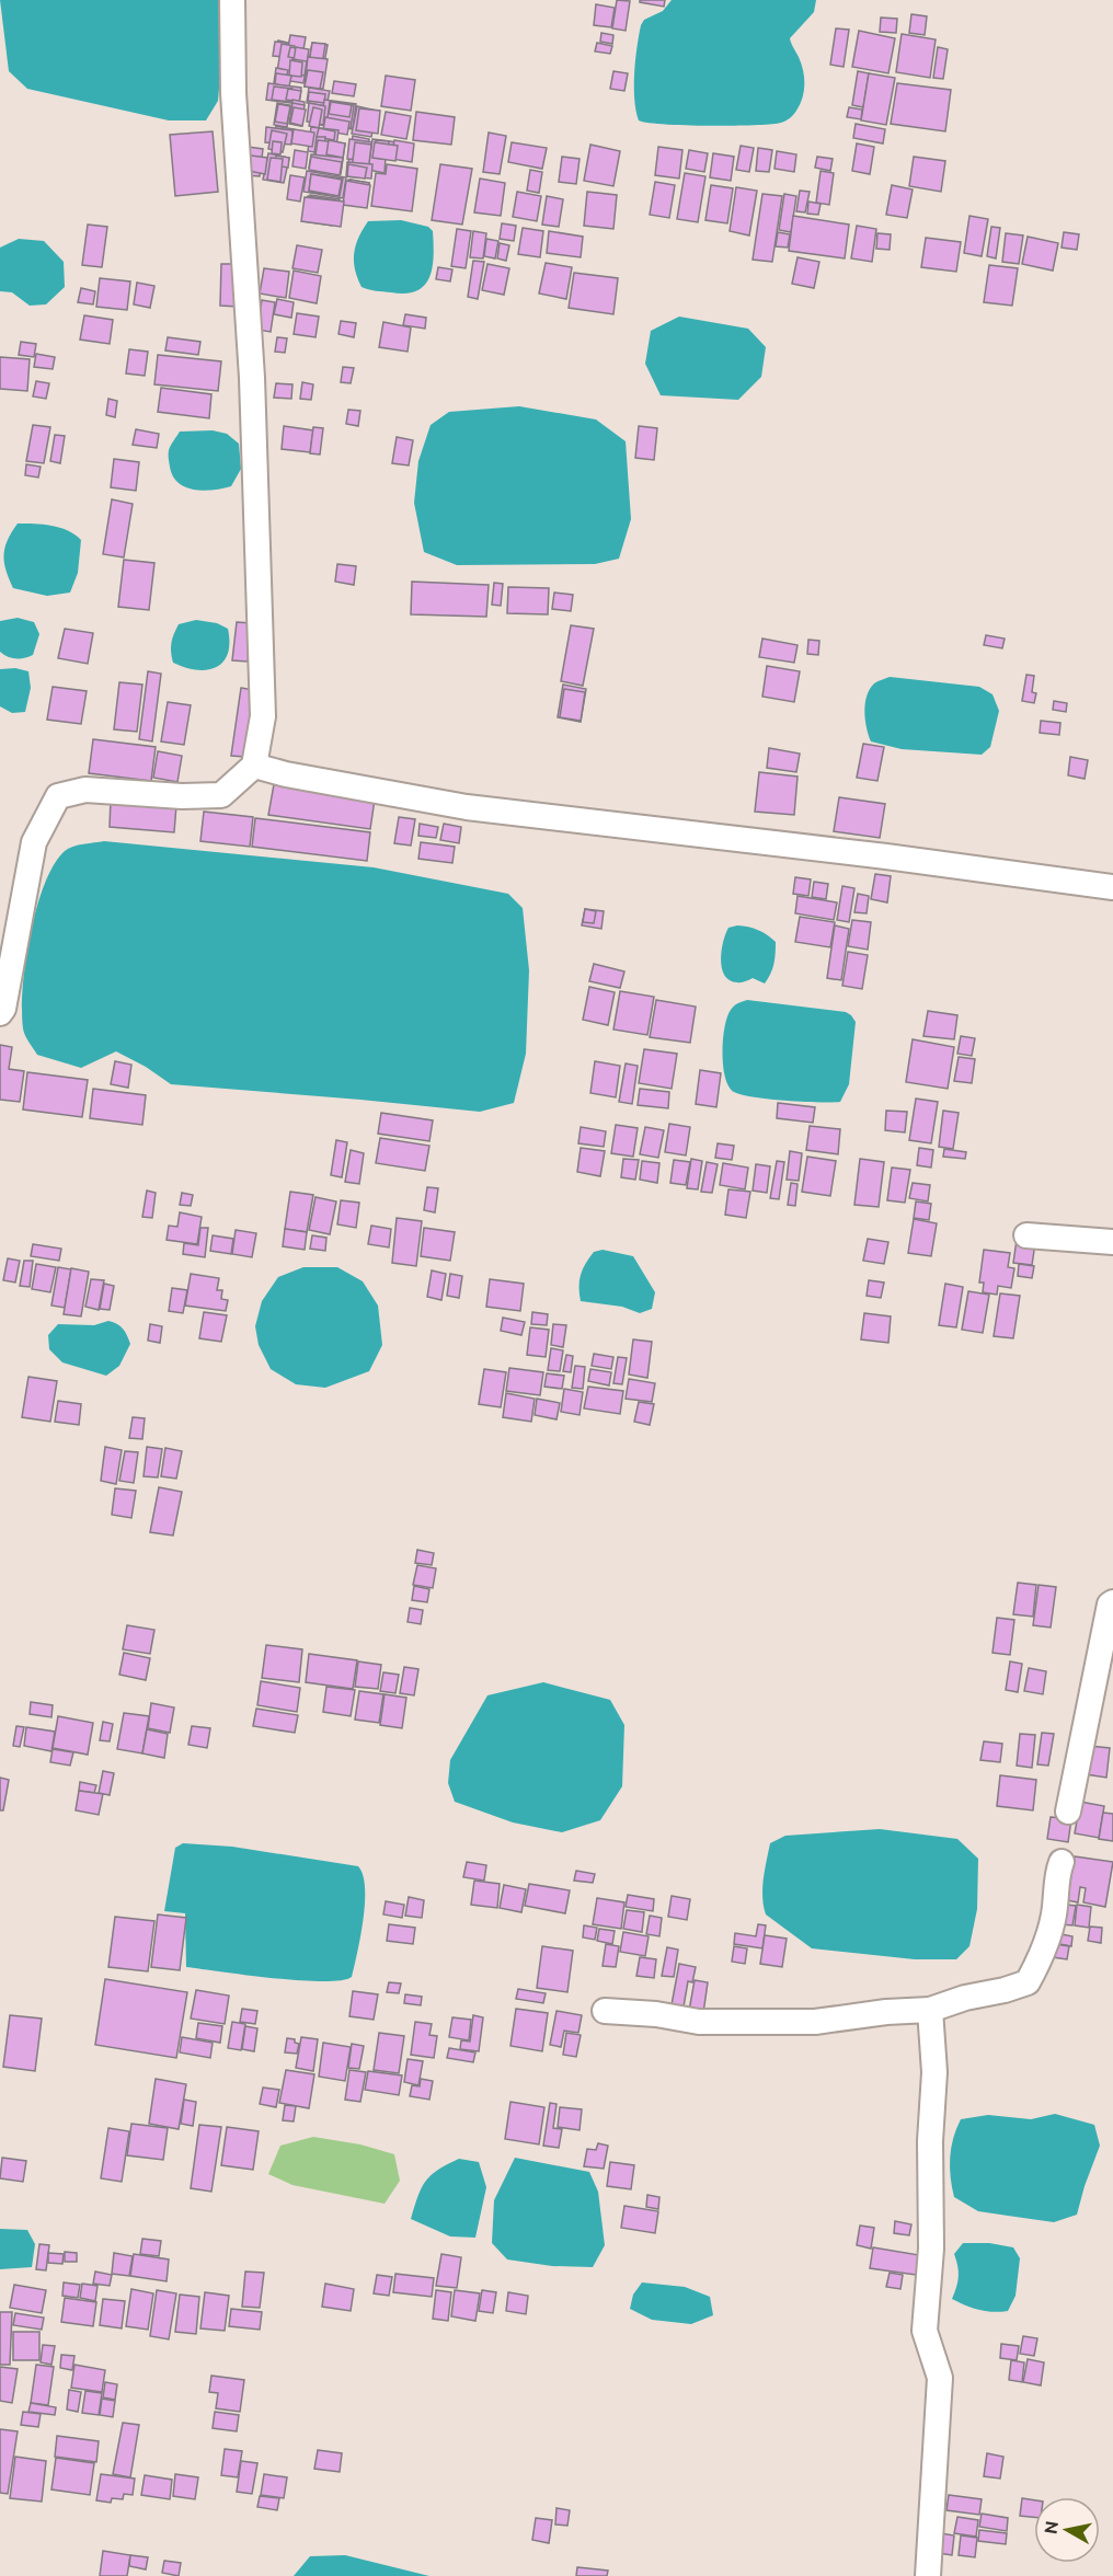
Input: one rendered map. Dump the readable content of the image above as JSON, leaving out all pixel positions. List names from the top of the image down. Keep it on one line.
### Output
{"north":"left"}
